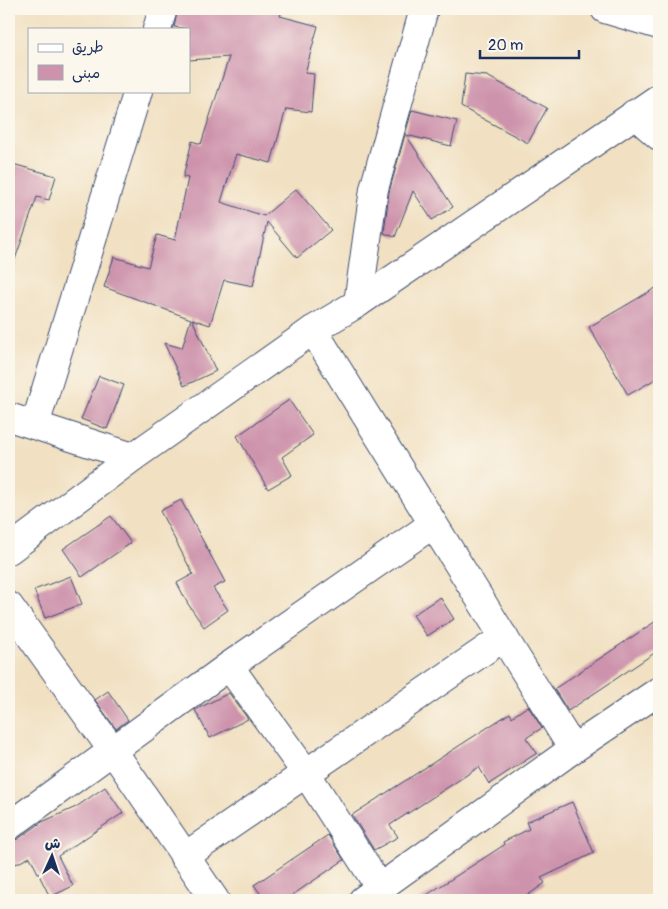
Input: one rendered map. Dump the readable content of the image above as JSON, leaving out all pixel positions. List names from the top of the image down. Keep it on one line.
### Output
{"legend":["طريق","مبنى"],"scale_bar":"20 m","north":"top"}
